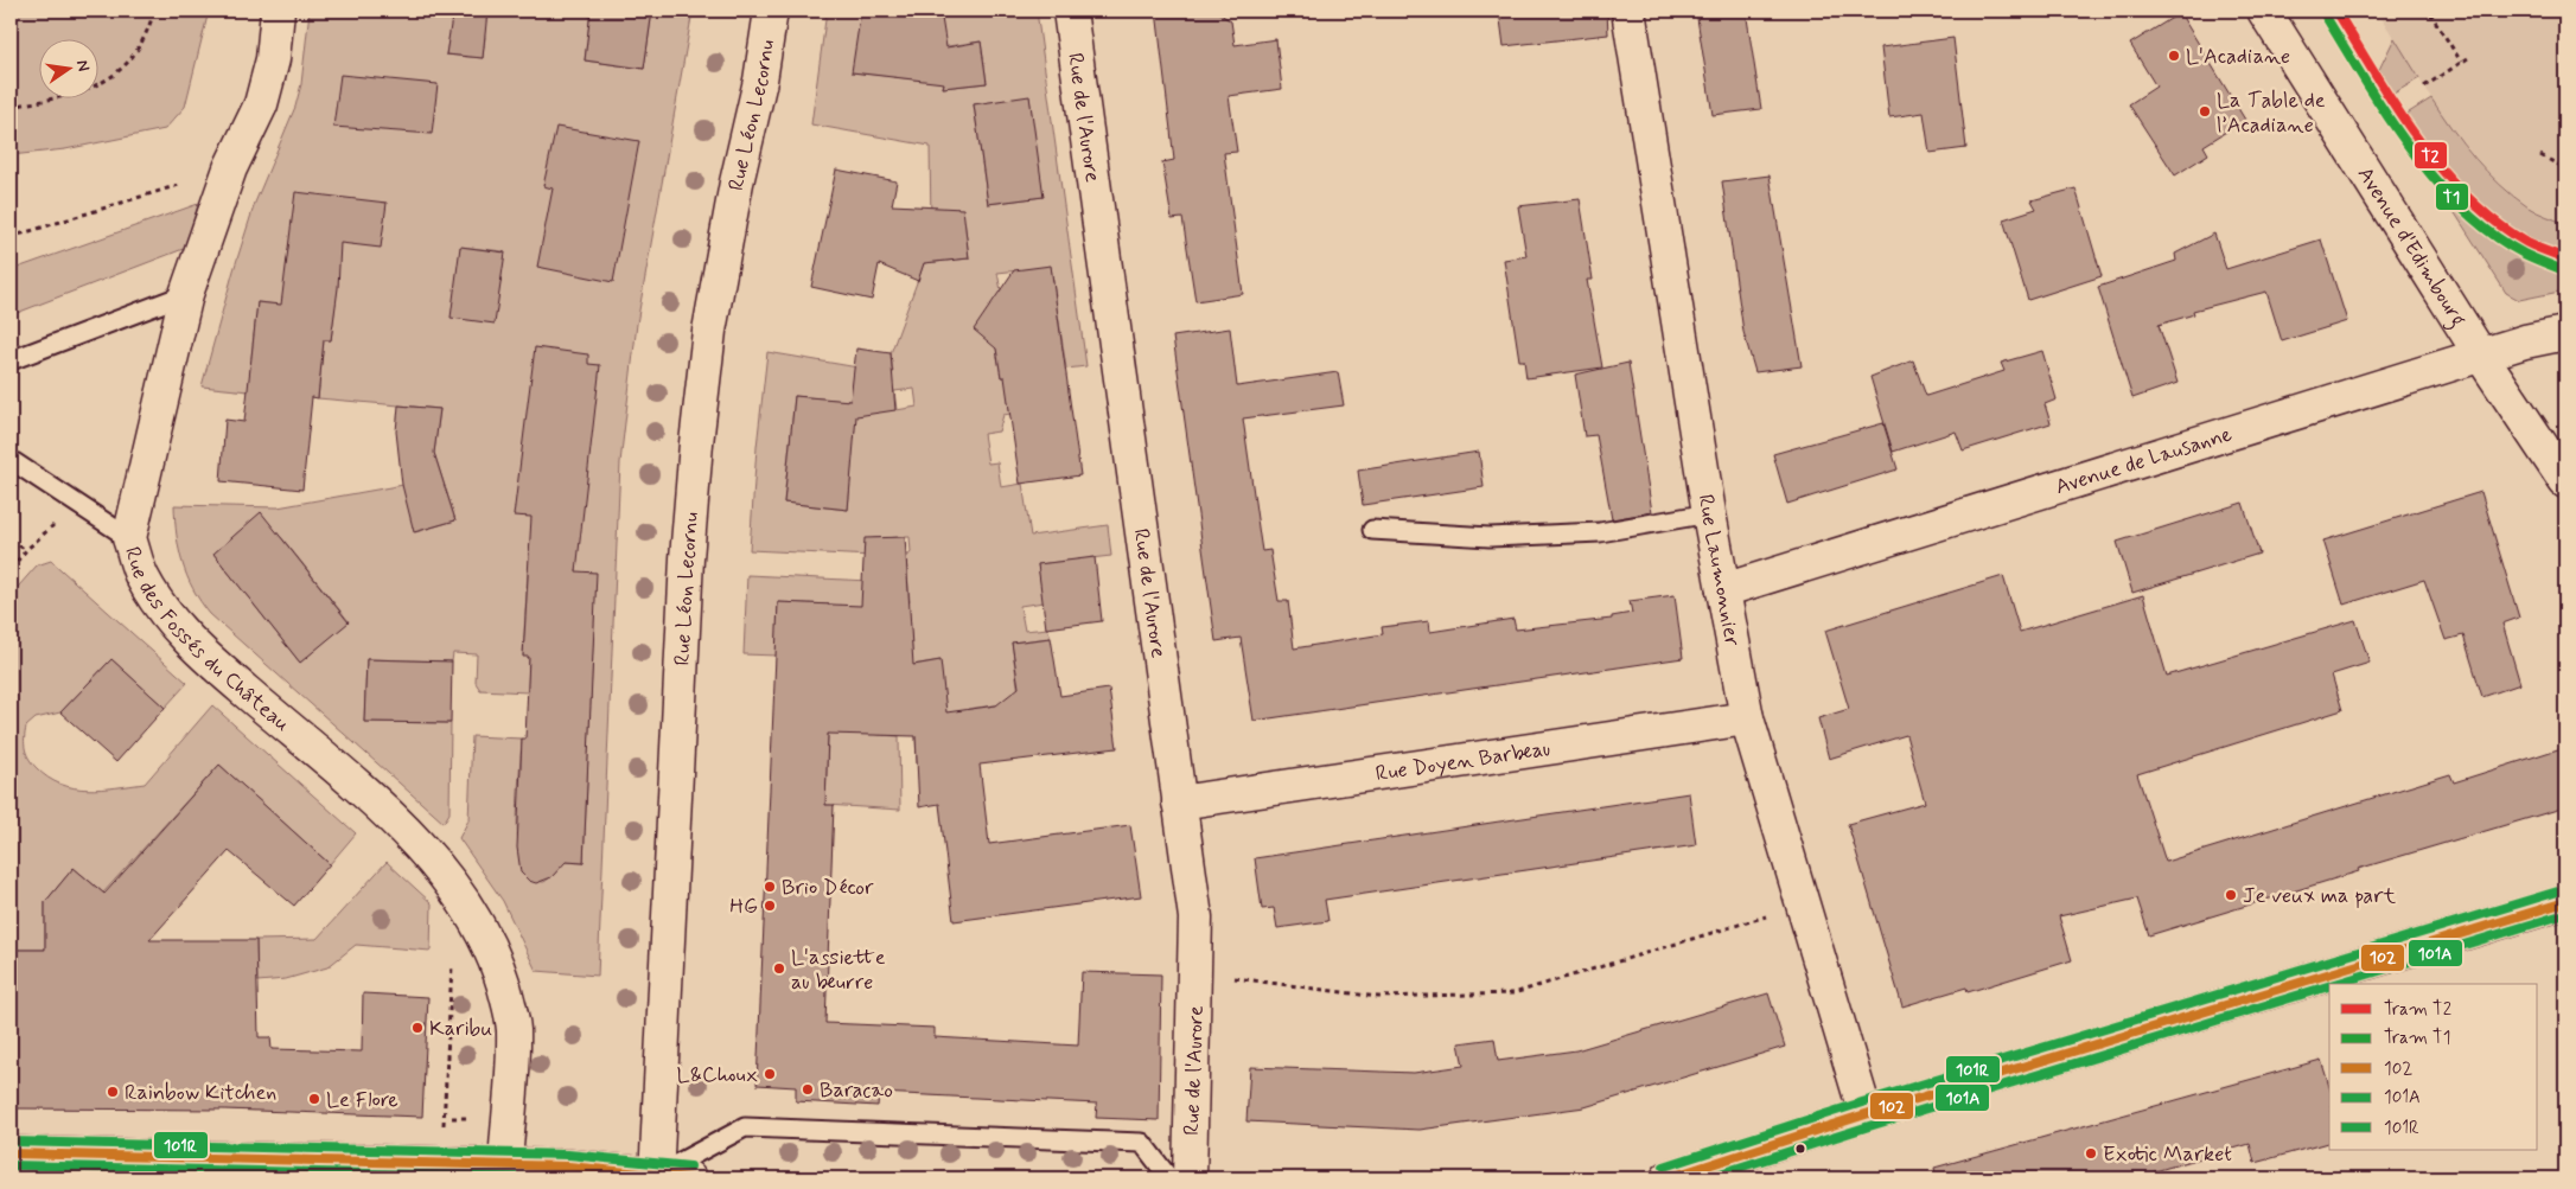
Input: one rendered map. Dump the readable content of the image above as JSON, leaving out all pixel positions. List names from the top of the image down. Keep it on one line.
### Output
{"streets":{"street":["Rue Léon Lecornu","Rue de l'Aurore","Avenue d'Edimbourg","Avenue de Lausanne","Rue Laumonnier","Rue des Fossés du Château","Rue Doyen Barbeau"]},"crossings":[["Rue de l'Aurore","Rue Doyen Barbeau"],["Avenue d'Edimbourg","Avenue de Lausanne"],["Avenue de Lausanne","Rue Laumonnier"],["Rue Laumonnier","Rue Doyen Barbeau"]],"places":["L'Acadiane","La Table de l’Acadiane","Brio Décor","Je veux ma part","HG","L'assiette au beurre","Karibu","L&Choux","Baracao","Rainbow Kitchen","Le Flore","Exotic Market"],"lines":["tram line T2","tram line T1","transit line 101R","transit line 102","transit line 101A"],"legend":["Tram T2","Tram T1","102","101A","101R"],"north":"right"}
